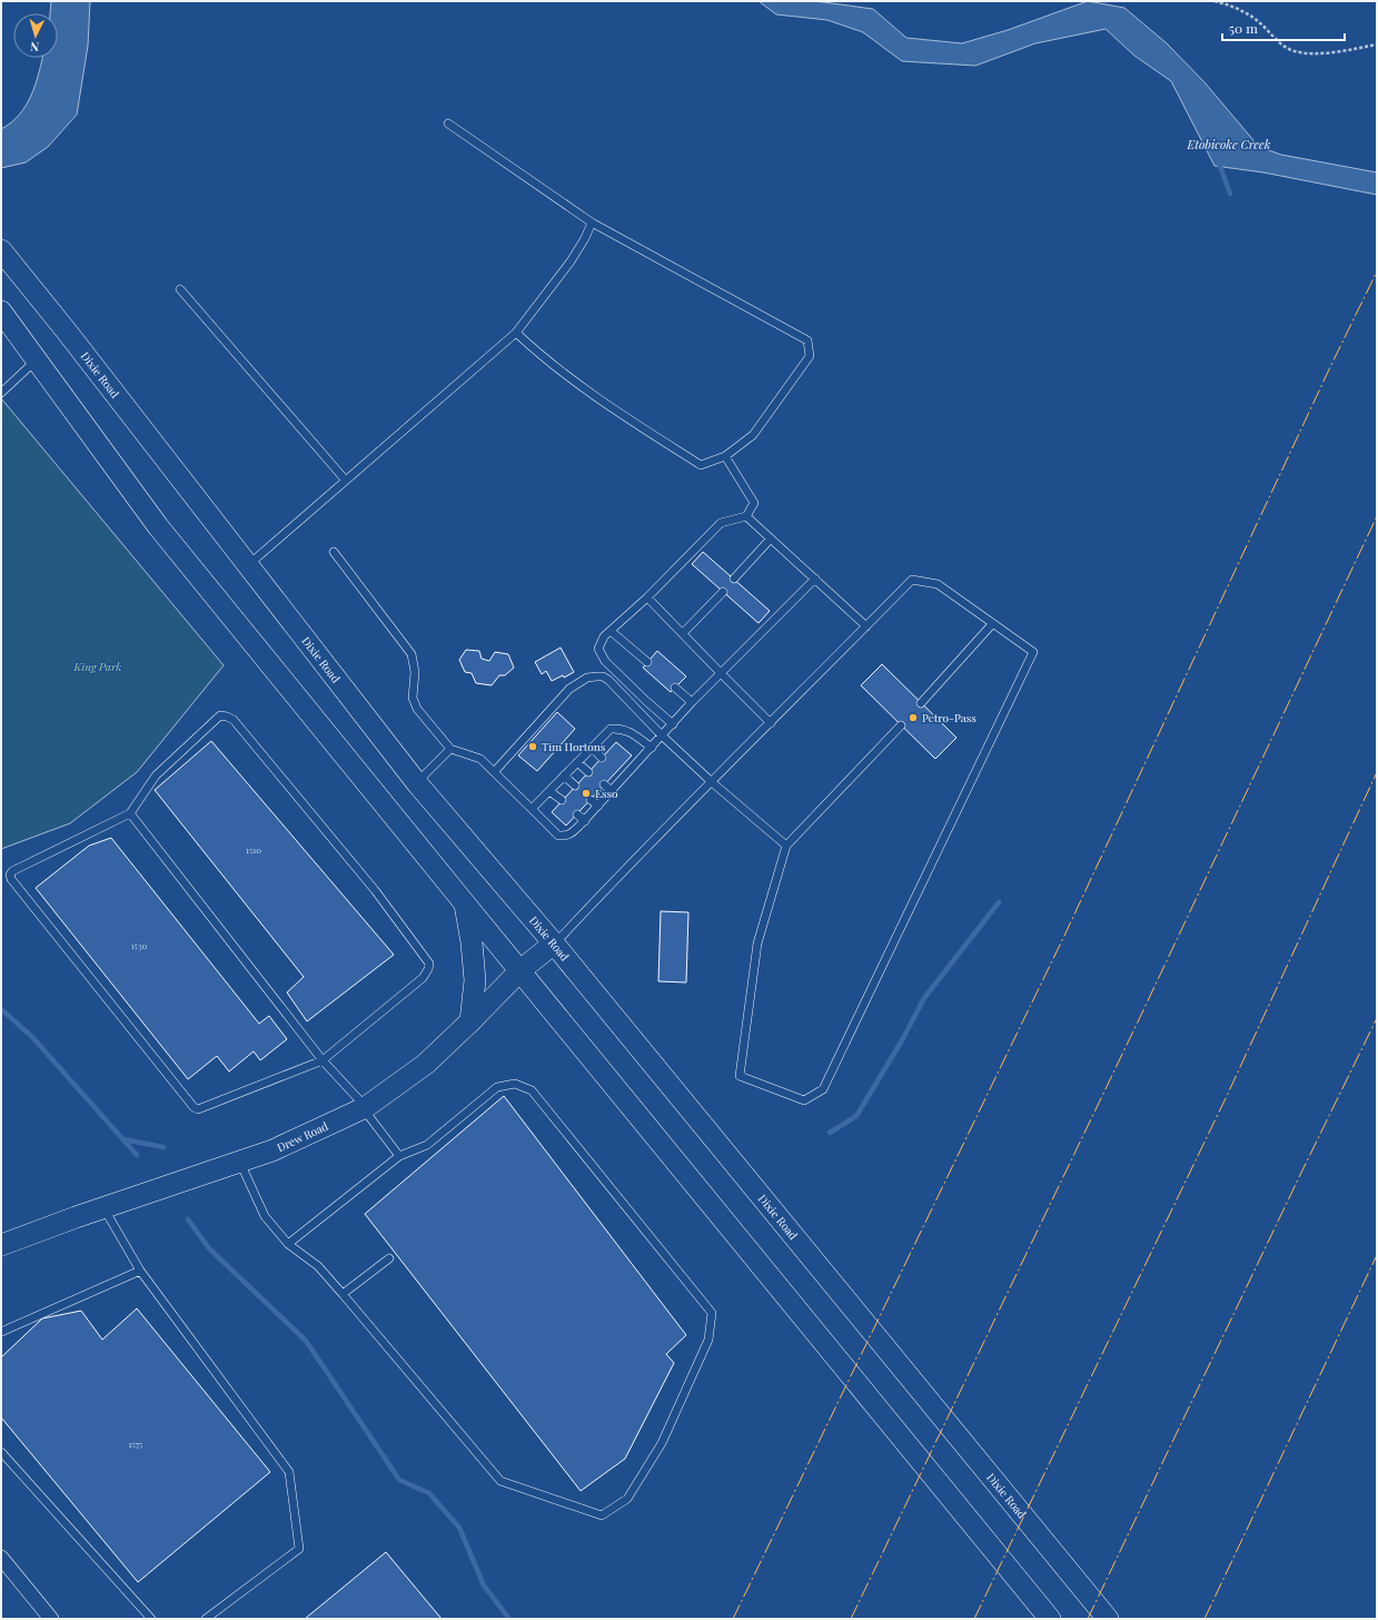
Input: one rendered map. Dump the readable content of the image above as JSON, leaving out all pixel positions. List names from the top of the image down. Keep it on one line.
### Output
{"streets":{"main road":["Dixie Road","Drew Road"]},"crossings":[["Dixie Road","Drew Road"]],"water":["Etobicoke Creek"],"parks":["King Park"],"places":["Petro-Pass","Tim Hortons","Esso"],"house_numbers":["1510","1530","1575"],"scale_bar":"50 m","north":"bottom"}
